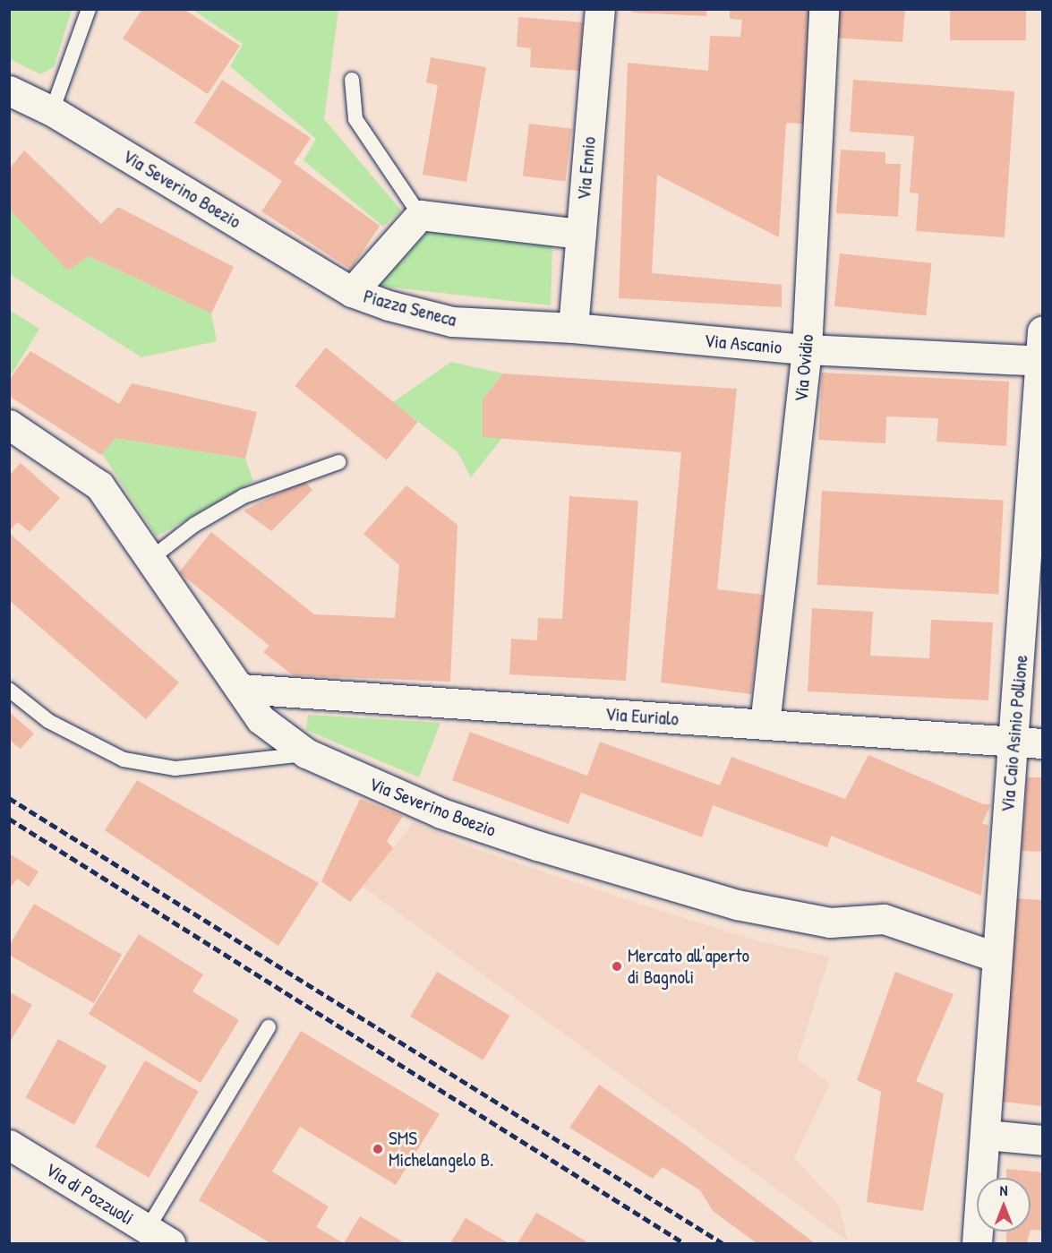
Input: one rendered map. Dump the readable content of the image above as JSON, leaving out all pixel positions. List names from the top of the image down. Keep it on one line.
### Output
{"streets":{"street":["Via Ennio","Via Severino Boezio","Piazza Seneca","Via Ascanio","Via Ovidio","Via Eurialo","Via Caio Asinio Pollione","Via di Pozzuoli"]},"crossings":[["Via Ennio","Piazza Seneca"],["Via Ennio","Via Ascanio"],["Via Severino Boezio","Piazza Seneca"],["Via Severino Boezio","Via Eurialo"],["Via Severino Boezio","Via Caio Asinio Pollione"],["Piazza Seneca","Via Ascanio"],["Via Ascanio","Via Ovidio"],["Via Ascanio","Via Caio Asinio Pollione"],["Via Ovidio","Via Eurialo"],["Via Eurialo","Via Caio Asinio Pollione"]],"places":["Mercato all'aperto di Bagnoli","SMS Michelangelo B."],"north":"top"}
